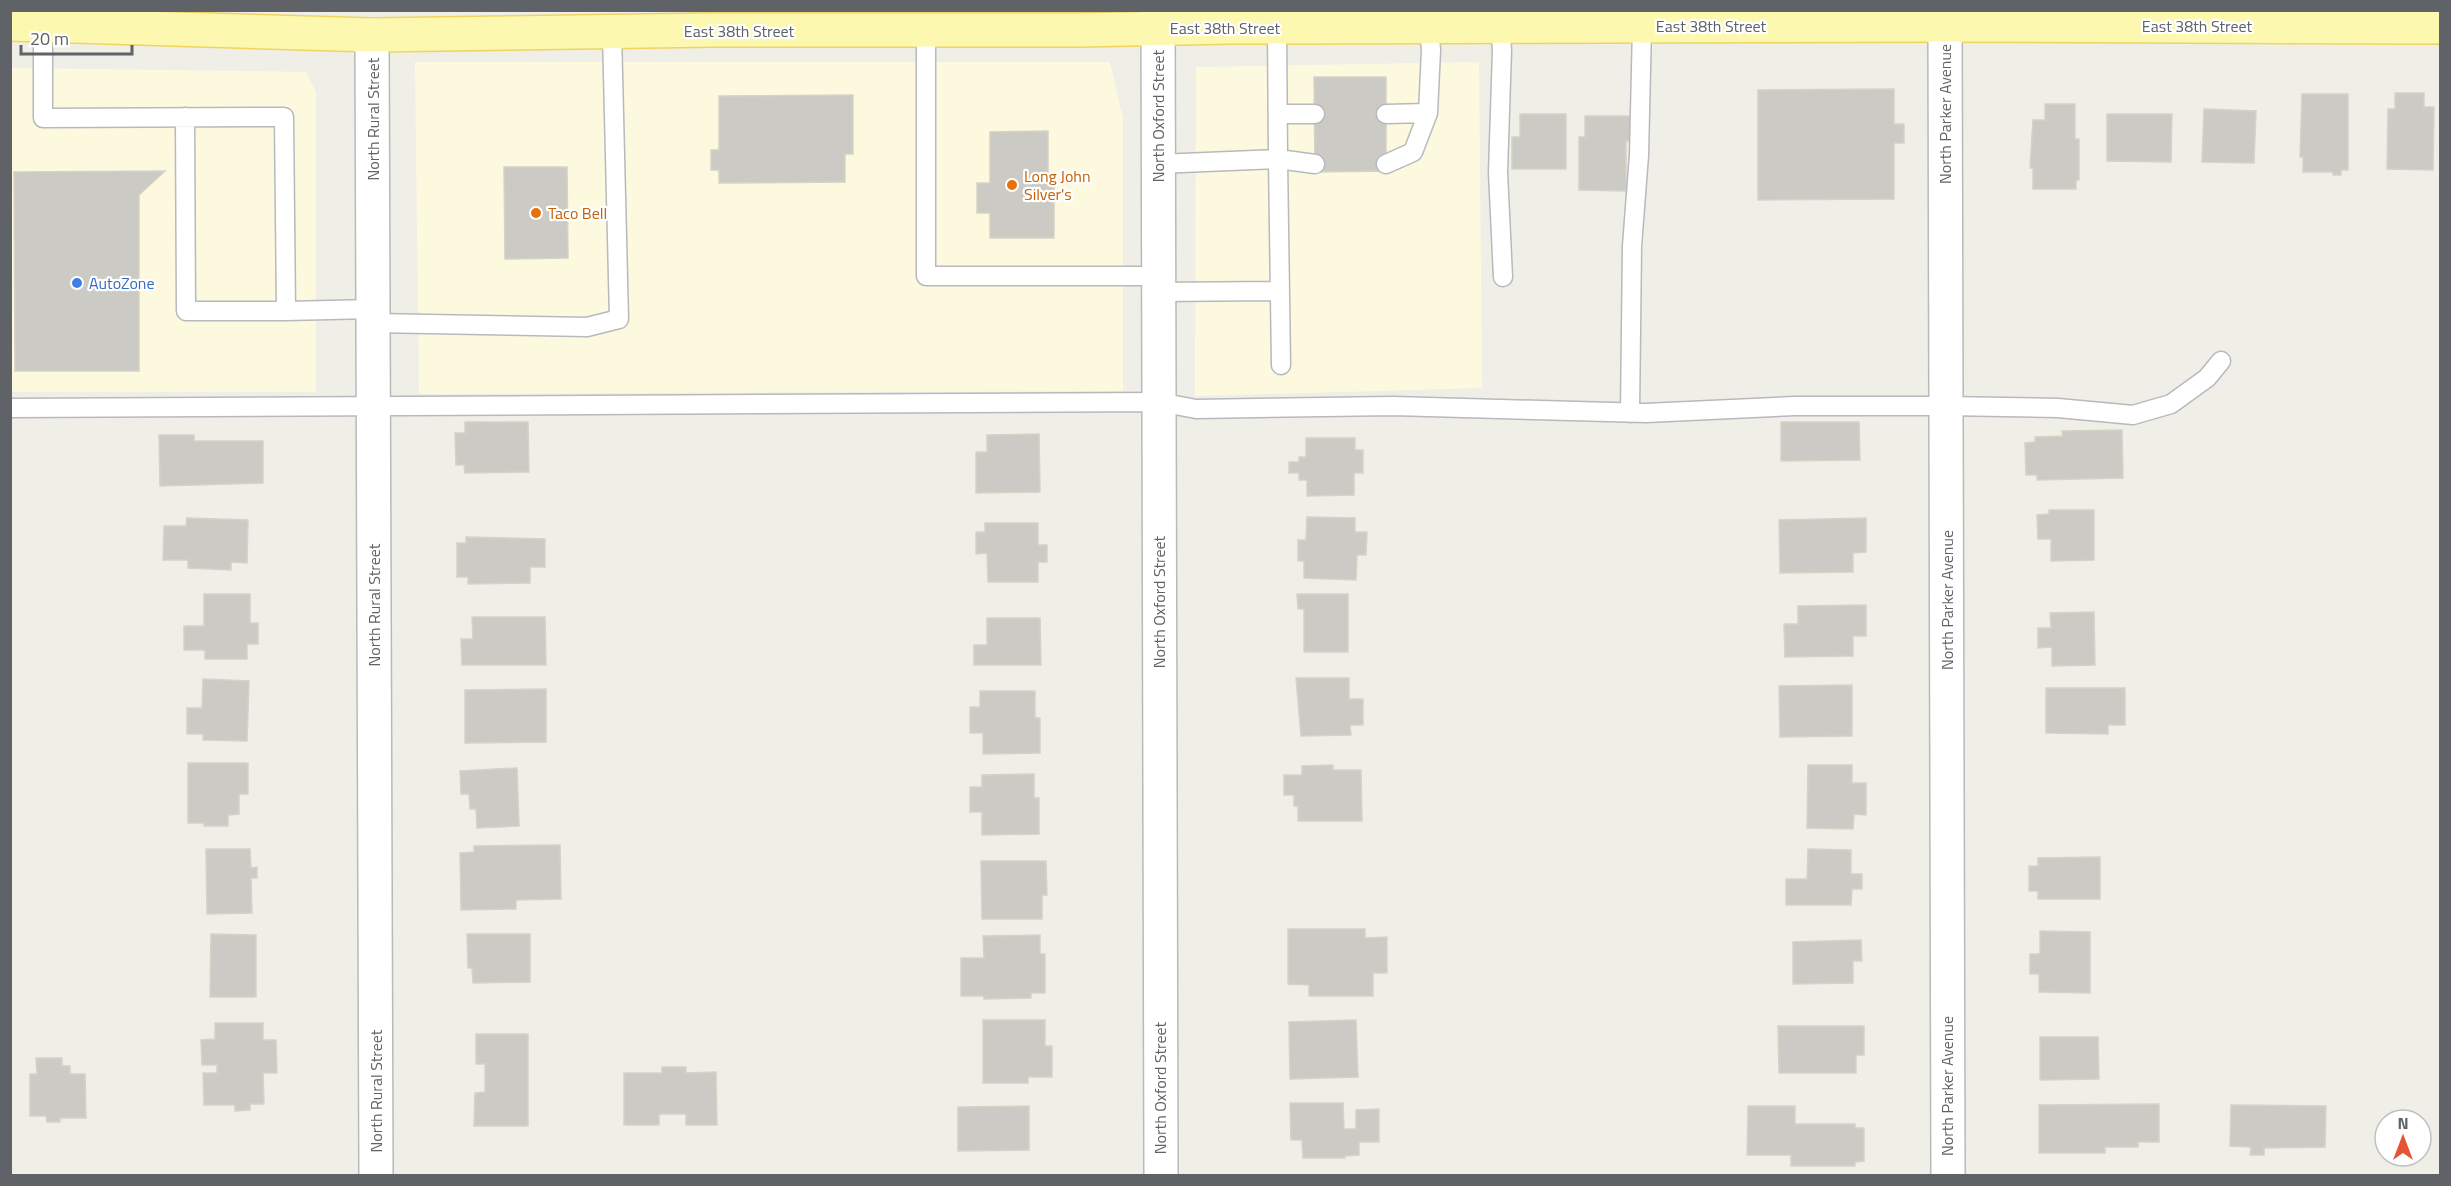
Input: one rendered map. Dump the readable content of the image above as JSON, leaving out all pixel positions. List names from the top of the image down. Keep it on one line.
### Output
{"streets":{"main road":["East 38th Street"],"street":["North Parker Avenue","North Oxford Street","North Rural Street"]},"crossings":[["East 38th Street","North Parker Avenue"],["East 38th Street","North Oxford Street"],["East 38th Street","North Rural Street"]],"places":["Long John Silver's","Taco Bell","AutoZone"],"scale_bar":"20 m","north":"top"}
